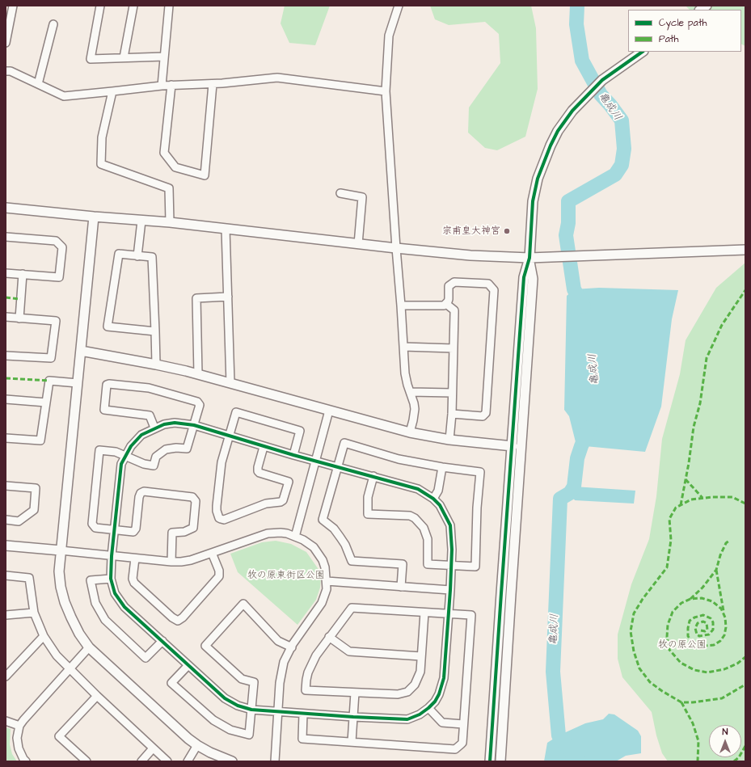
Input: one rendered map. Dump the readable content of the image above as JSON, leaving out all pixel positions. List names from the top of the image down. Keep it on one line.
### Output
{"water":["亀成川"],"parks":["牧の原東街区公園","牧の原公園"],"places":["宗甫皇大神宮"],"legend":["Cycle path","Path"],"north":"top"}
